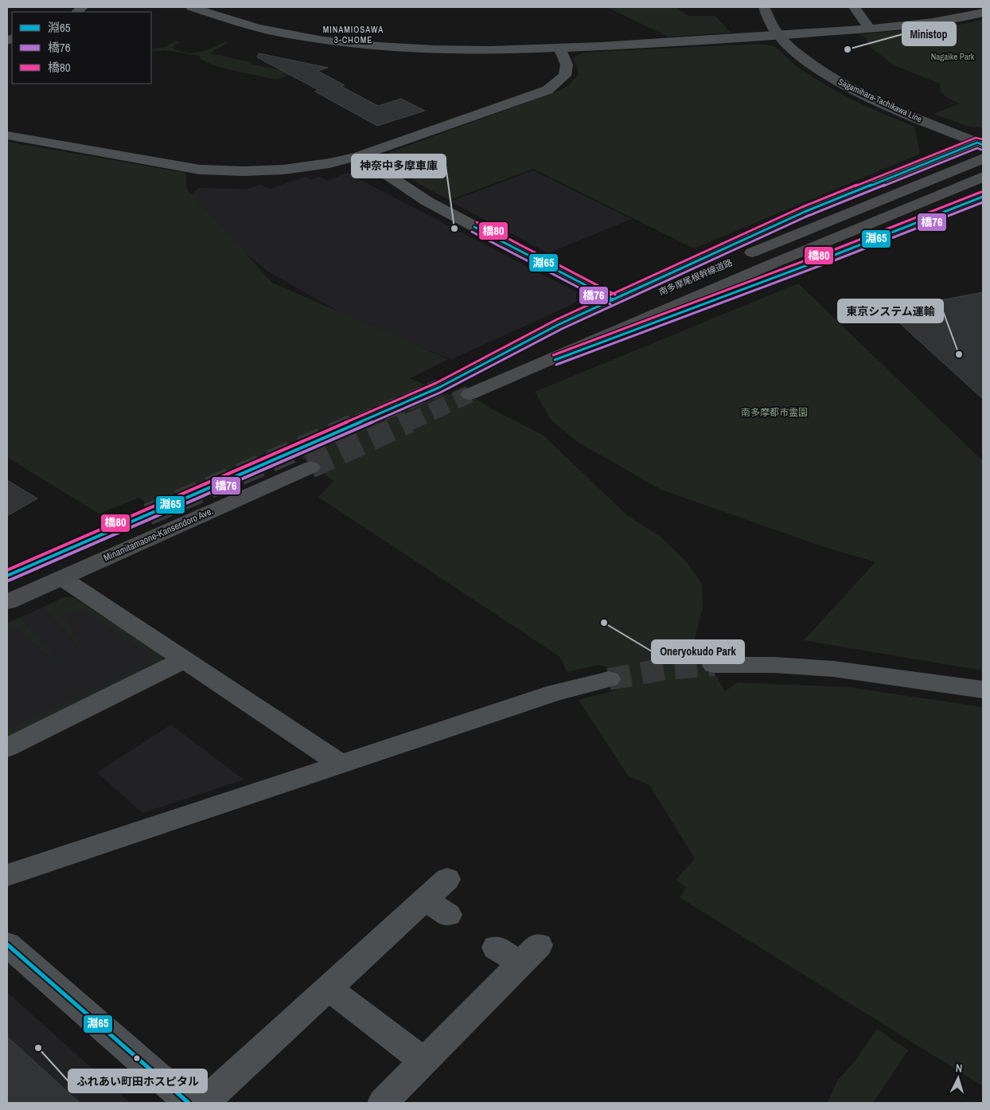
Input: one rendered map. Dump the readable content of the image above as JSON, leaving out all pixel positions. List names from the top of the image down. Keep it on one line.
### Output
{"streets":{"main road":["Sagamihara-Tachikawa Line","南多摩尾根幹線道路","Minamitamaone-Kansendoro Ave."]},"districts":["MINAMIOSAWA 3-CHOME"],"parks":["Nagaike Park","南多摩都市霊園"],"places":["Ministop","神奈中多摩車庫","東京システム運輸","Oneryokudo Park","ふれあい町田ホスピタル"],"lines":["transit line 橋80","transit line 淵65","transit line 橋76"],"legend":["淵65","橋76","橋80"],"north":"top"}
